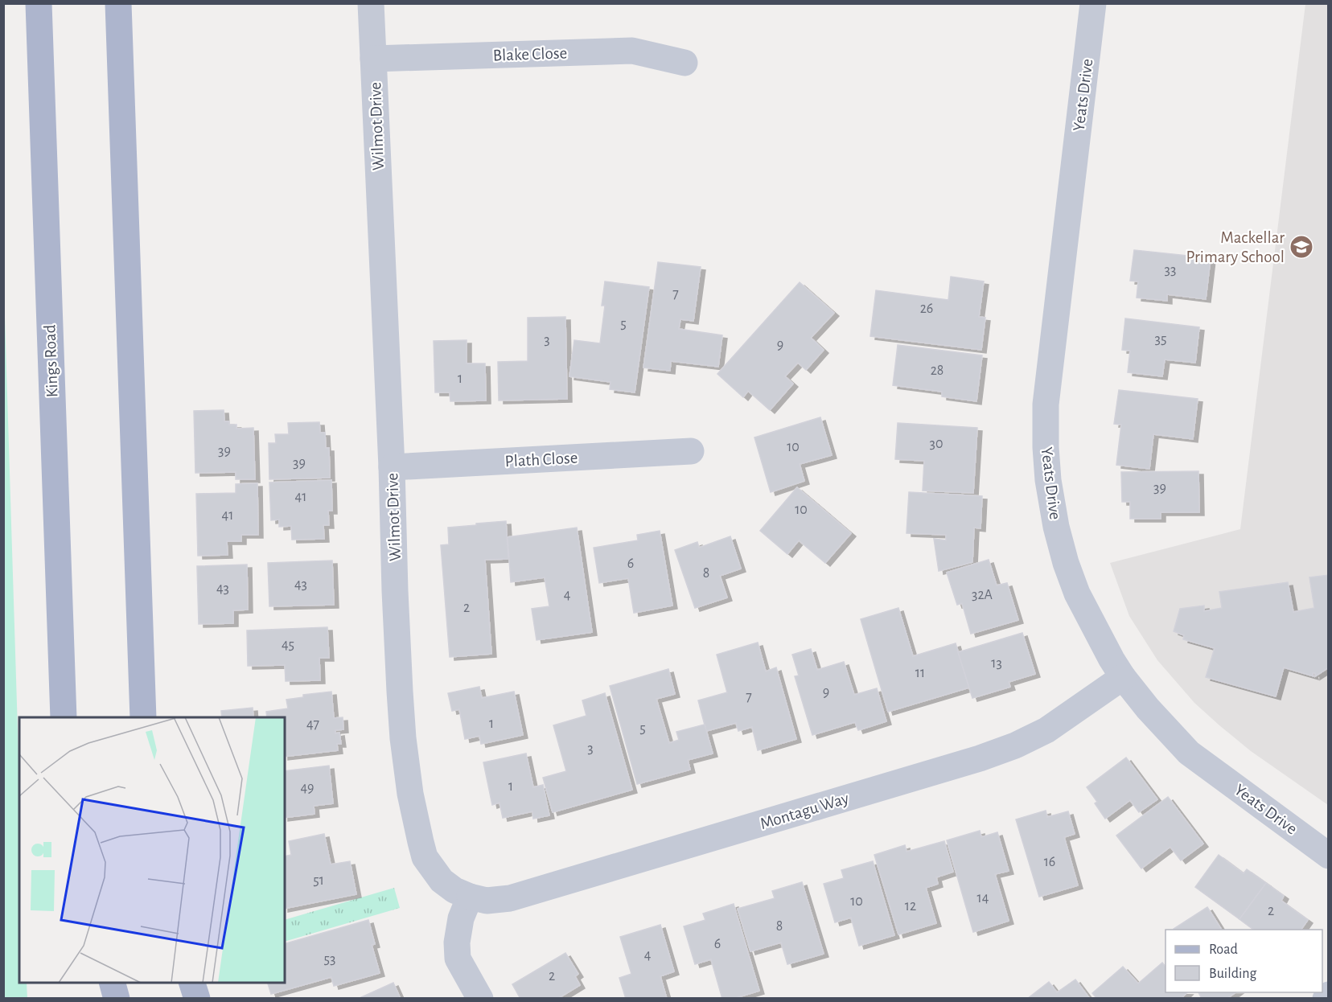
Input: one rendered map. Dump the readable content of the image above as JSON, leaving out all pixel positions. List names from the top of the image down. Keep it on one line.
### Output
{"streets":{"main road":["Kings Road"],"street":["Blake Close","Yeats Drive","Wilmot Drive","Plath Close","Montagu Way"]},"crossings":[["Blake Close","Wilmot Drive"],["Yeats Drive","Montagu Way"],["Wilmot Drive","Plath Close"],["Wilmot Drive","Montagu Way"]],"places":{"school or university":["Mackellar Primary School"]},"house_numbers":["33","7","26","5","35","3","9","28","1","30","10","39","39","39","41","10","41","6","8","43","43","4","32A","2","45","13","11","9","7","1","47","5","3","1","49","16","51","14","10","12","2","8","6","4","53","2"],"legend":["Road","Building"]}
